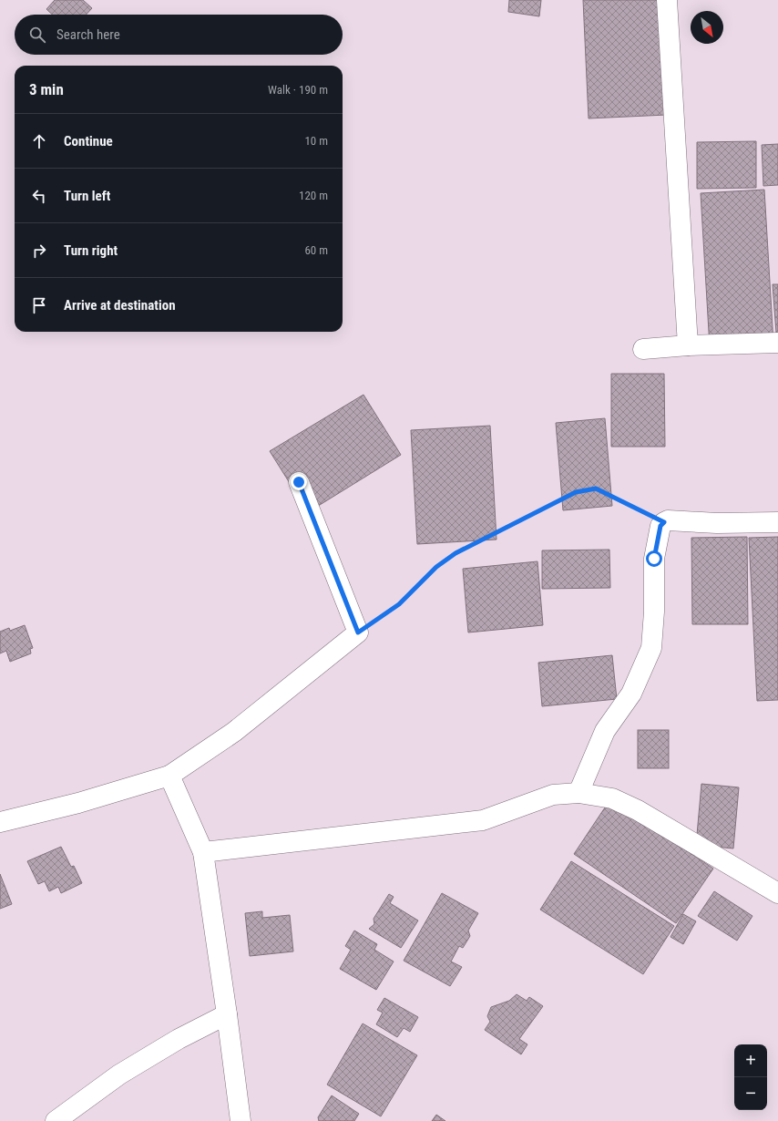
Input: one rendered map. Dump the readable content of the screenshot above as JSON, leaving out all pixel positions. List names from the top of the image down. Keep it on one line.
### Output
{"north":"bottom right","page":{"search":"Search here","heading":["3 min","Walk · 190 m"],"list":[["Continue","10 m"],["Turn left","120 m"],["Turn right","60 m"],"Arrive at destination"],"map_buttons":["+","−"]}}
